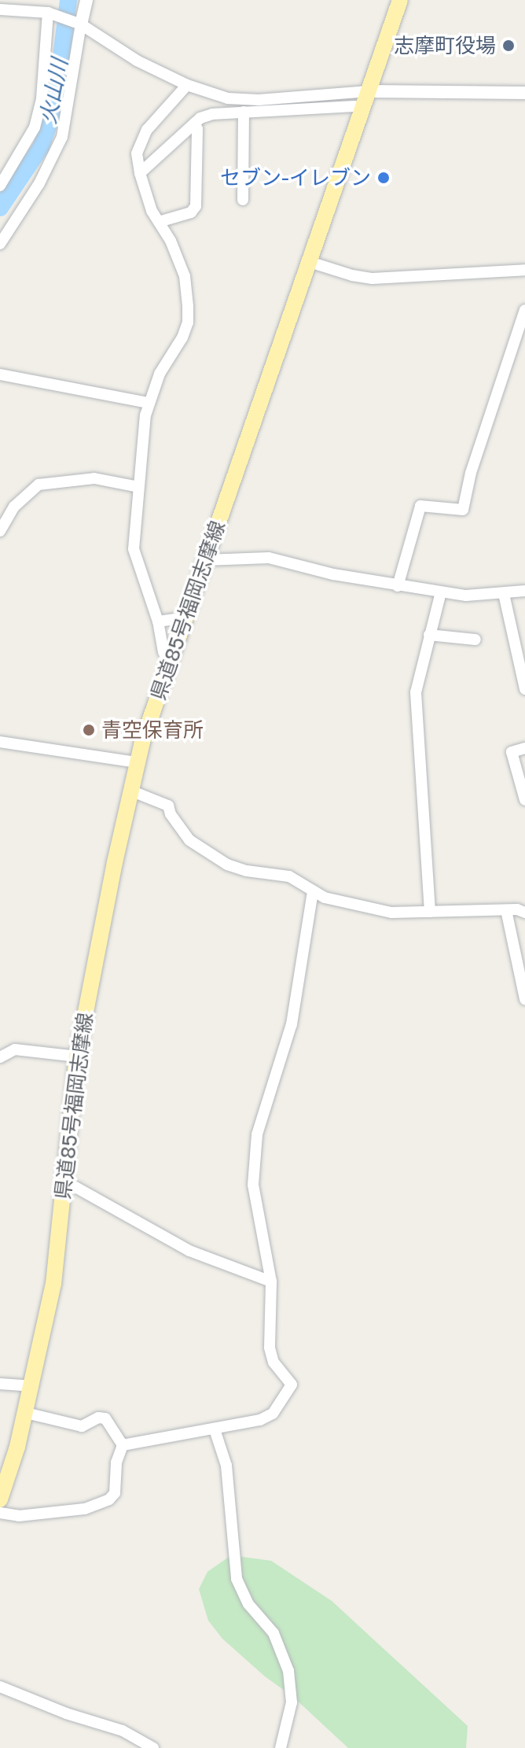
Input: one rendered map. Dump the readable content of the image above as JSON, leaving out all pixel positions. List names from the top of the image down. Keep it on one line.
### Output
{"streets":{"main road":["県道85号福岡志摩線"]},"water":["火山川"],"places":["志摩町役場","セブン-イレブン","青空保育所"]}
